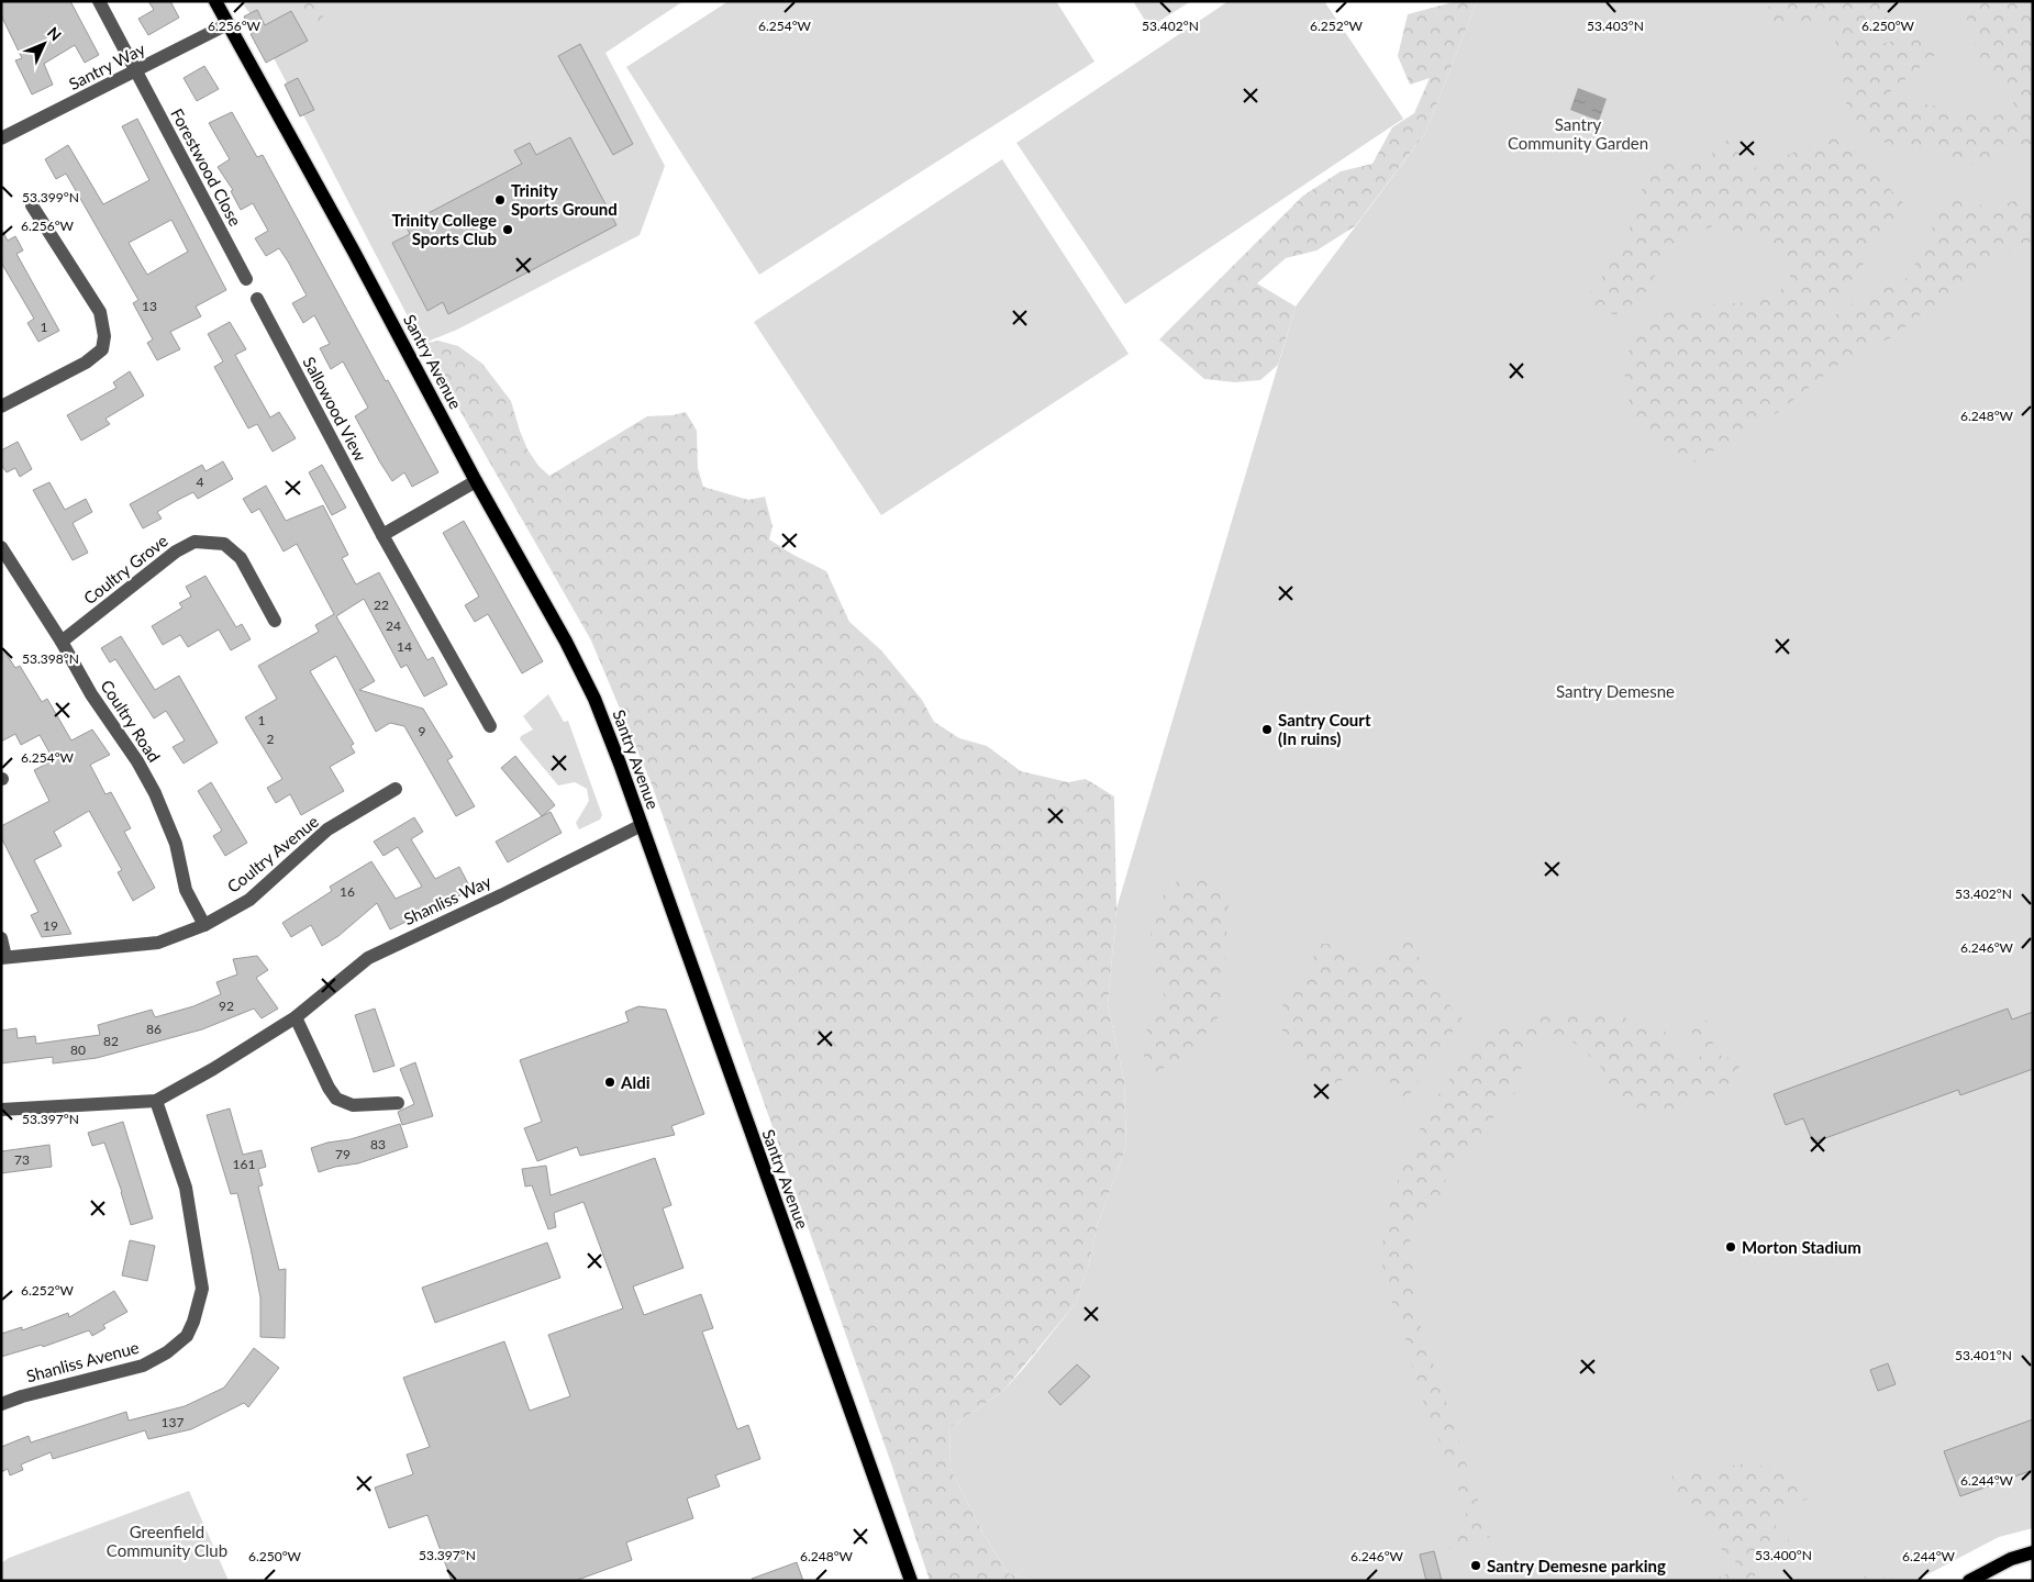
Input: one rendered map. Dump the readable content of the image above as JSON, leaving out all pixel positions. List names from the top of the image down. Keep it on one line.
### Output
{"streets":{"main road":["Santry Avenue"],"street":["Santry Way","Forestwood Close","Sallowood View","Coultry Grove","Coultry Road","Coultry Avenue","Shanliss Way","Shanliss Avenue"]},"crossings":[["Santry Way","Forestwood Close"],["Santry Way","Santry Avenue"],["Santry Avenue","Shanliss Way"],["Coultry Grove","Coultry Road"],["Coultry Road","Coultry Avenue"],["Shanliss Way","Shanliss Avenue"]],"parks":["Santry Community Garden","Santry Demesne","Greenfield Community Club"],"places":["Trinity Sports Ground","Trinity College Sports Club","Santry Court (In ruins)","Aldi","Morton Stadium","Santry Demesne parking"],"house_numbers":["13","1","4","22","24","14","1","9","2","16","19","92","86","82","80","83","79","73","161","137"],"north":"top right","coordinates":["6.256°W","6.254°W","6.252°W","6.250°W","53.403°N","53.402°N","53.399°N","6.248°W","53.398°N","6.246°W","53.397°N","53.401°N","6.244°W","53.400°N"]}
